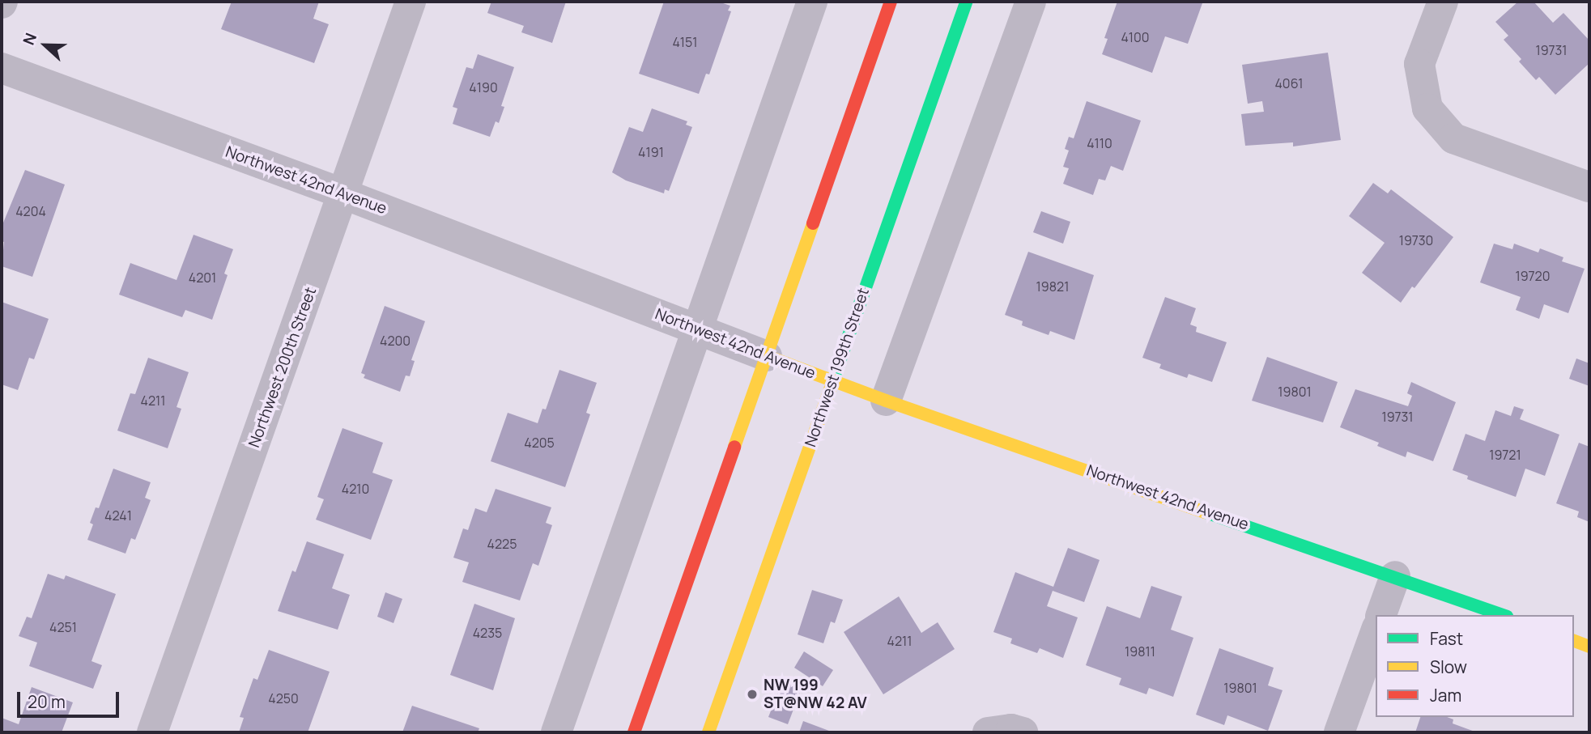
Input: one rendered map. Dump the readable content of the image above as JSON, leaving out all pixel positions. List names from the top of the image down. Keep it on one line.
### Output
{"streets":{"main road":["Northwest 42nd Avenue","Northwest 199th Street"],"street":["Northwest 200th Street"]},"crossings":[["Northwest 42nd Avenue","Northwest 200th Street"],["Northwest 42nd Avenue","Northwest 199th Street"]],"places":["NW 199 ST@NW 42 AV"],"house_numbers":["4100","4151","19731","4061","4190","4110","4191","4204","19730","19720","4201","19821","4200","19801","4211","19731","4205","19721","4210","4241","4225","4251","4235","4211","19811","19801","4250"],"legend":["Fast","Slow","Jam"],"scale_bar":"20 m","north":"left"}
